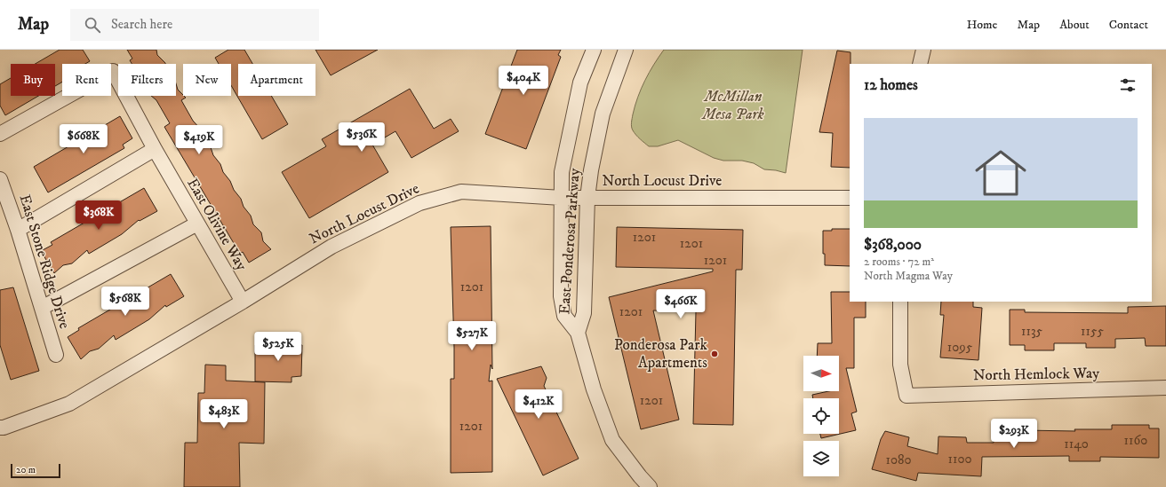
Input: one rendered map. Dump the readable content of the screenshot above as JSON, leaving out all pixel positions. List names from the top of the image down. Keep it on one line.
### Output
{"streets":{"street":["North Locust Drive","East Olivine Way","East Ponderosa Parkway","East Stone Ridge Drive","North Hemlock Way"]},"crossings":[["North Locust Drive","East Olivine Way"],["North Locust Drive","East Ponderosa Parkway"]],"parks":["McMillan Mesa Park"],"places":["Ponderosa Park Apartments"],"house_numbers":["1201","1201","1201","1201","1201","1135","1155","1095","1201","1201","1160","1140","1100","1080"],"scale_bar":"20 m","north":"right","page":{"header":"Map","search":"Search here","nav":["Home","Map","About","Contact"],"chip":["Buy","Rent","Filters","New","Apartment"],"heading":"12 homes","price":["$404K","$536K","$668K","$419K","$368K","$568K","$466K","$527K","$525K","$412K","$483K","$293K"],"list":[{"name":"$368,000","note":"2 rooms · 72 m² · North Magma Way"}],"scale":"20 m"}}
